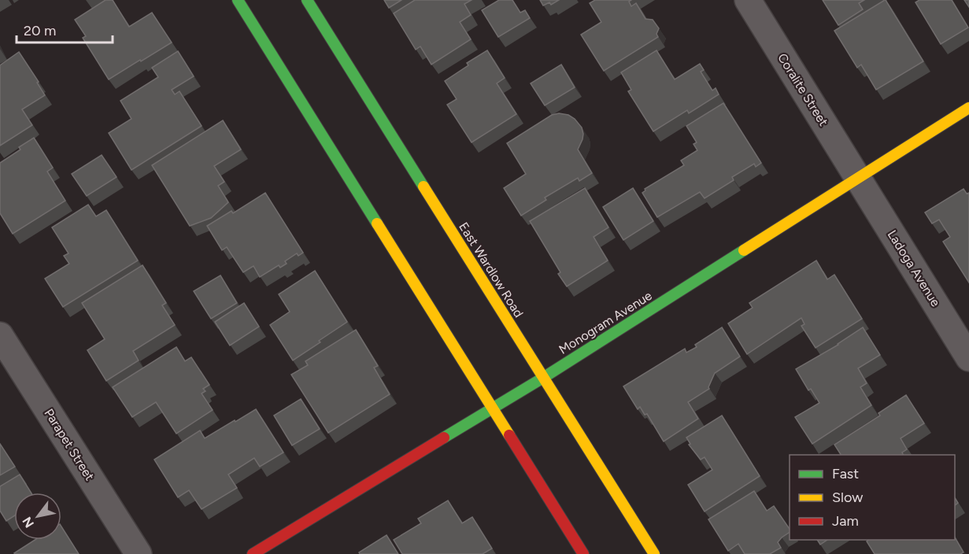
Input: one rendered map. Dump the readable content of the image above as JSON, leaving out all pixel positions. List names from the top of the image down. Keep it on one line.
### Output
{"streets":{"main road":["East Wardlow Road","Monogram Avenue"],"street":["Coralite Street","Ladoga Avenue","Parapet Street"]},"crossings":[["Coralite Street","Ladoga Avenue"],["Coralite Street","Monogram Avenue"],["Ladoga Avenue","Monogram Avenue"],["East Wardlow Road","Monogram Avenue"]],"legend":["Fast","Slow","Jam"],"scale_bar":"20 m","north":"bottom left"}
